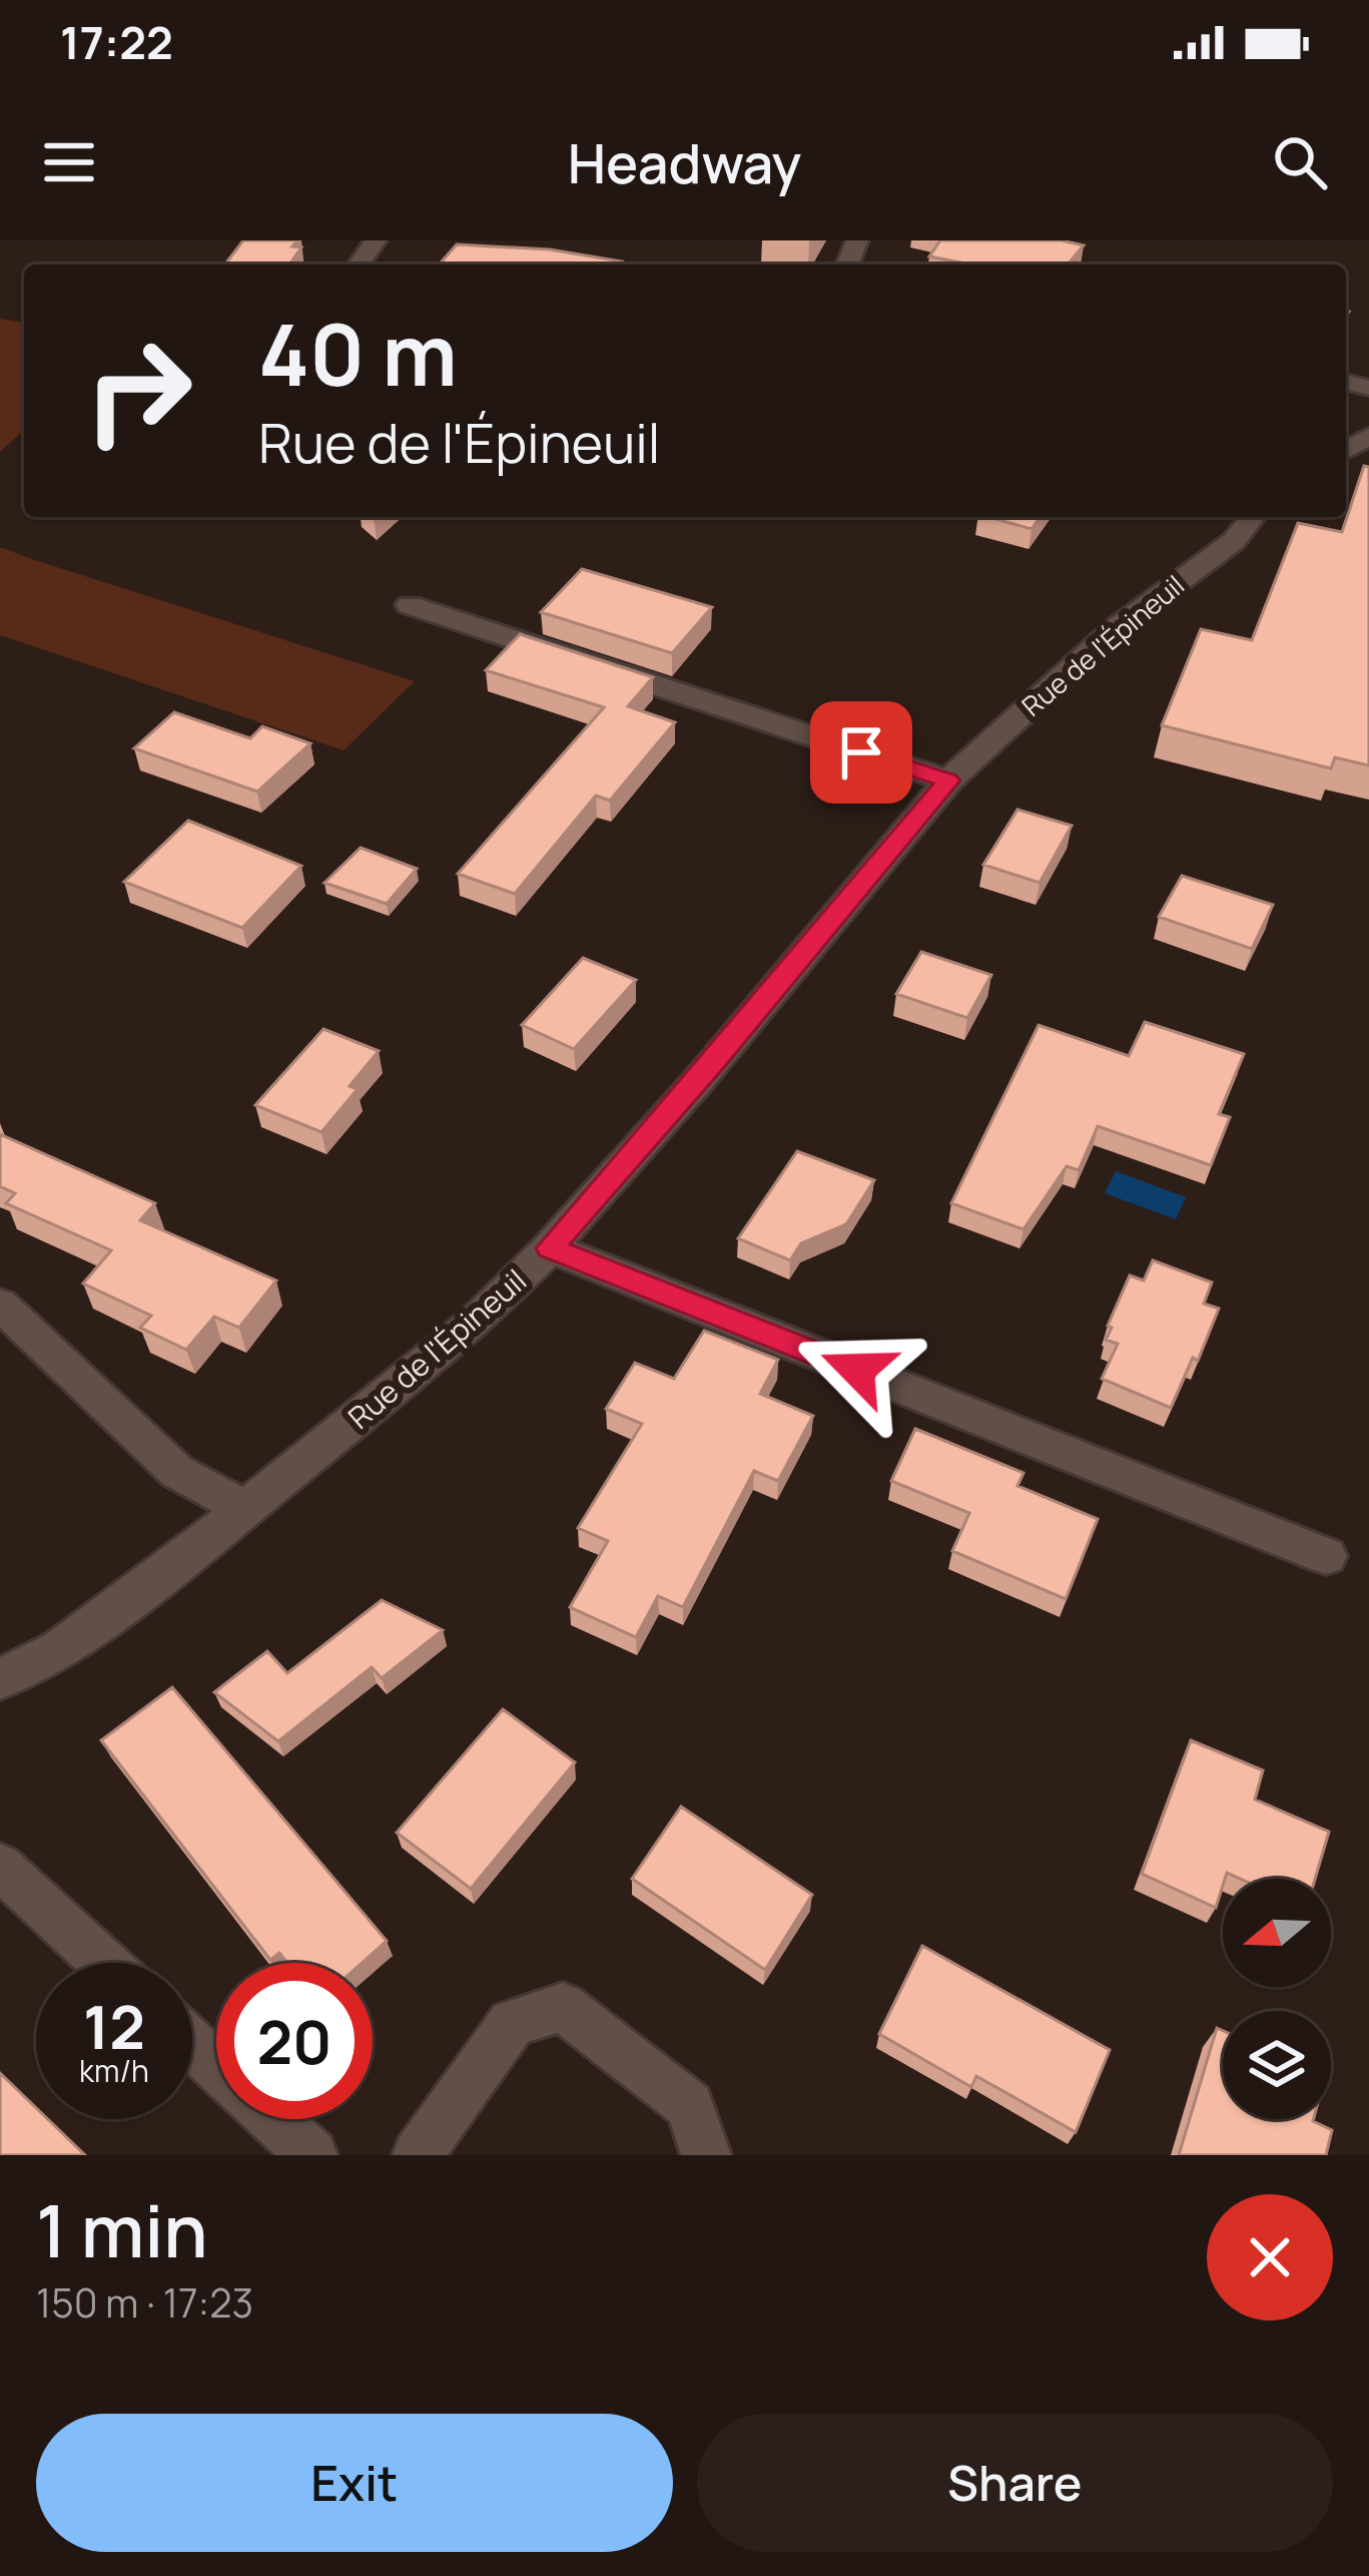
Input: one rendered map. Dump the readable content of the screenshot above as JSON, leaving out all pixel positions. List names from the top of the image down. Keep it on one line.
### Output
{"streets":{"street":["Rue de l'Épineuil"]},"north":"left","page":{"status":"17:22","header":"Headway","turn":["40 m","Rue de l'Épineuil"],"speed":"12 km/h","limit":"20","heading":["1 min","150 m · 17:23"],"buttons":["Exit","Share"]}}
